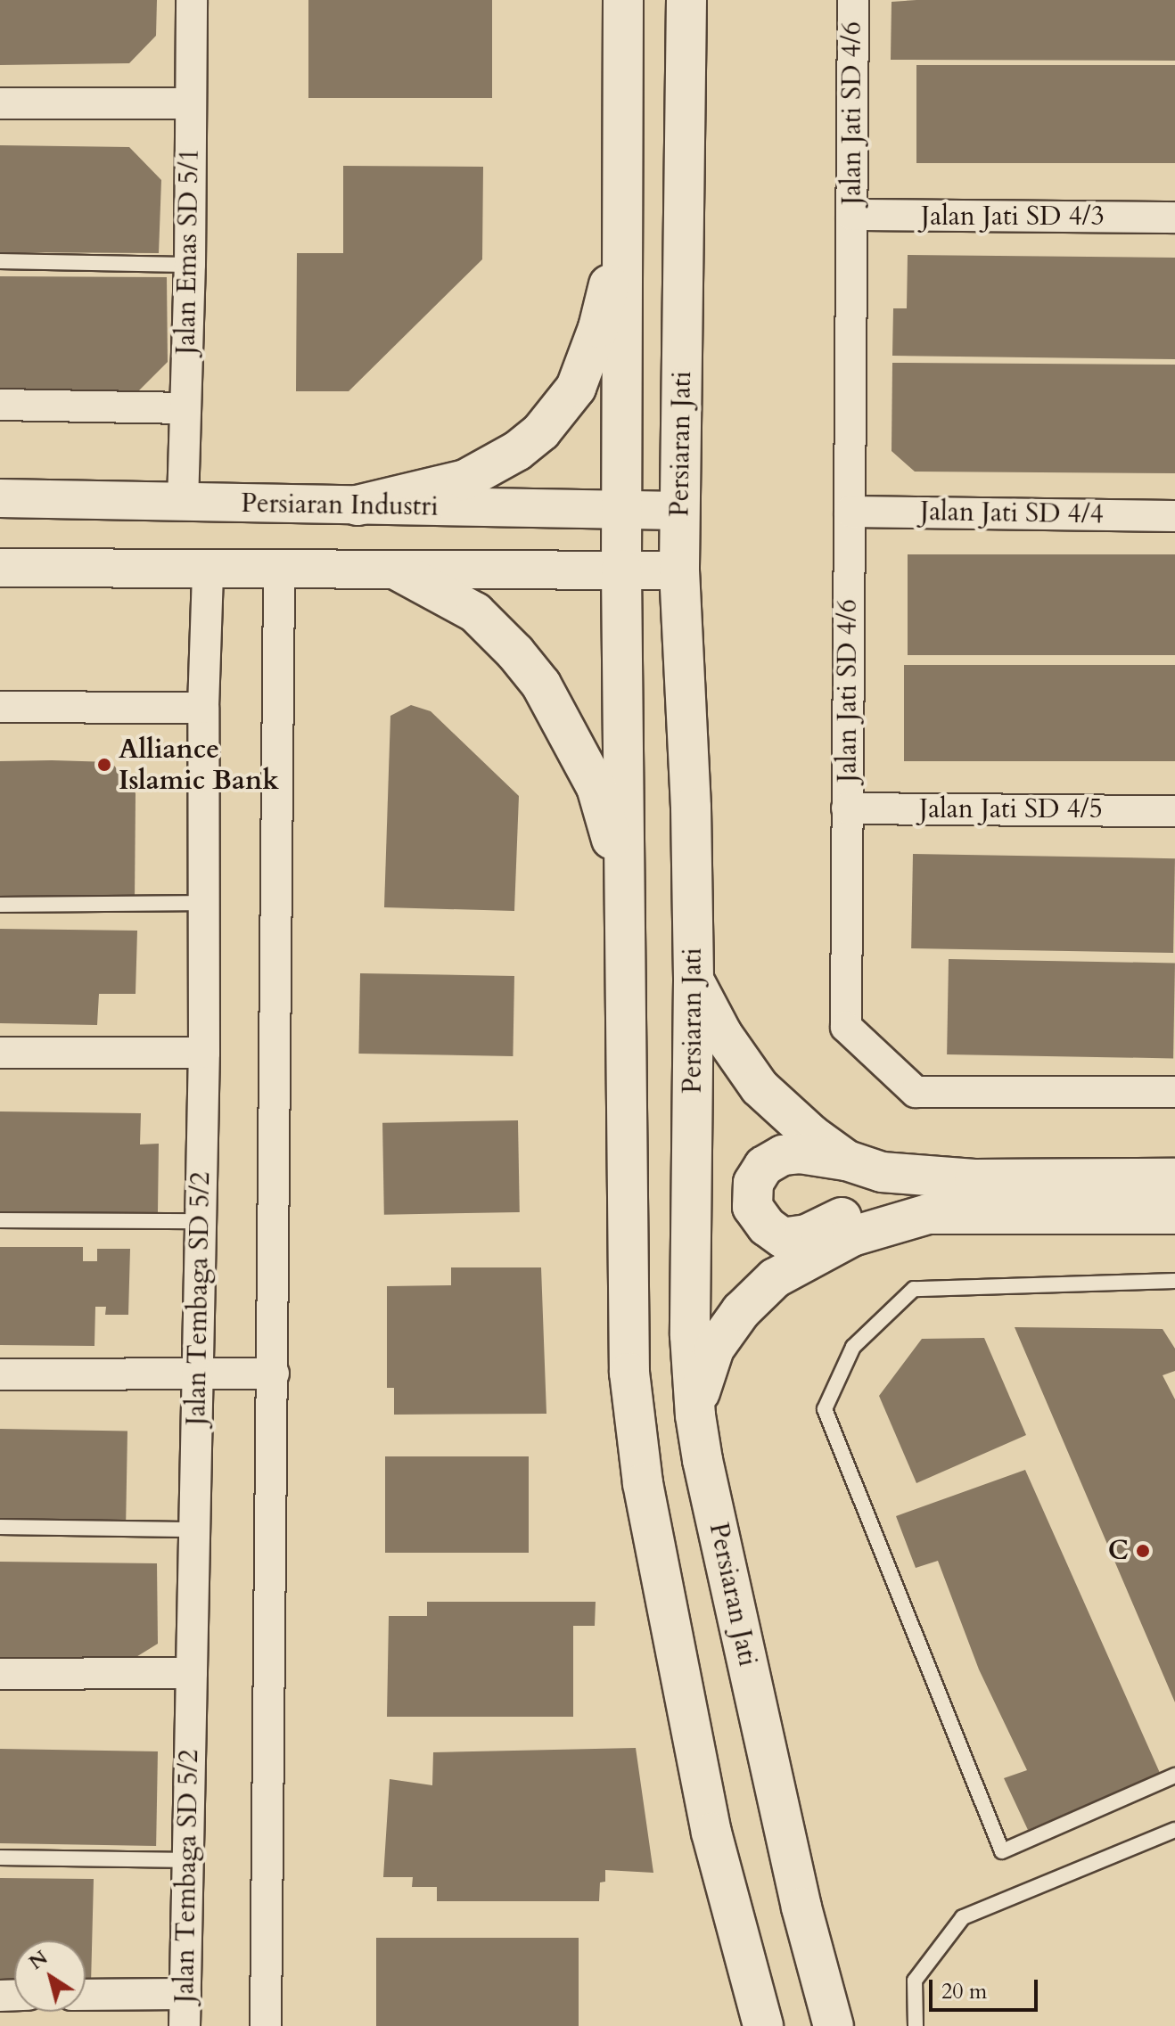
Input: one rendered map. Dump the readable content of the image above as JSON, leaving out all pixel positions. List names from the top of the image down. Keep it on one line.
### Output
{"streets":{"main road":["Persiaran Jati"],"street":["Jalan Jati SD 4/6","Jalan Jati SD 4/3","Jalan Emas SD 5/1","Persiaran Industri","Jalan Jati SD 4/4","Jalan Jati SD 4/5","Jalan Tembaga SD 5/2"]},"crossings":[["Jalan Jati SD 4/6","Jalan Jati SD 4/3"],["Jalan Jati SD 4/6","Jalan Jati SD 4/4"],["Jalan Jati SD 4/6","Jalan Jati SD 4/5"],["Jalan Emas SD 5/1","Persiaran Industri"],["Persiaran Jati","Persiaran Industri"]],"places":["Alliance Islamic Bank","C"],"scale_bar":"20 m","north":"top left"}
